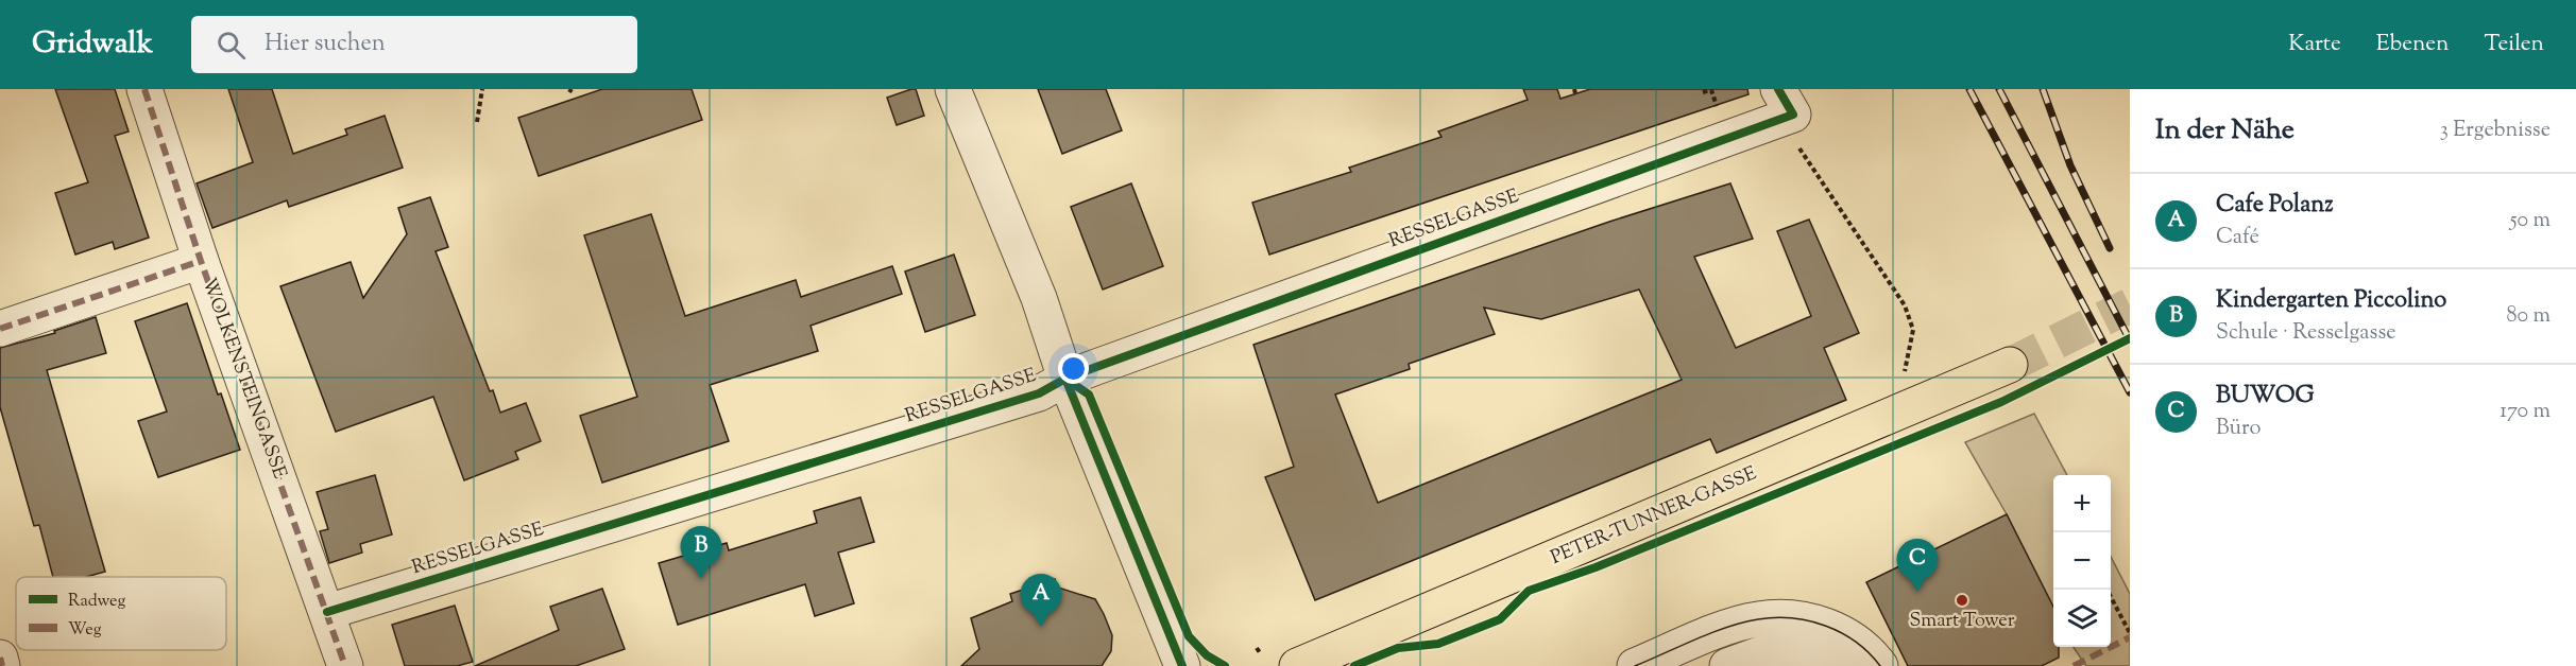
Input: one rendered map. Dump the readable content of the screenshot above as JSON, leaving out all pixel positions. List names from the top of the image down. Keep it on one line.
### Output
{"streets":{"main road":["PETER-TUNNER-GASSE"],"street":["RESSELGASSE","WOLKENSTEINGASSE"]},"crossings":[["RESSELGASSE","WOLKENSTEINGASSE"]],"places":["Smart Tower"],"legend":["Radweg","Weg"],"page":{"header":"Gridwalk","search":"Hier suchen","nav":["Karte","Ebenen","Teilen"],"heading":["In der Nähe","3 Ergebnisse"],"list":[{"mark":"A","name":"Cafe Polanz","note":"Café","value":"50 m"},{"mark":"B","name":"Kindergarten Piccolino","note":"Schule · Resselgasse","value":"80 m"},{"mark":"C","name":"BUWOG","note":"Büro","value":"170 m"}],"map_buttons":["+","−"],"pins":["B","C","A"]}}
